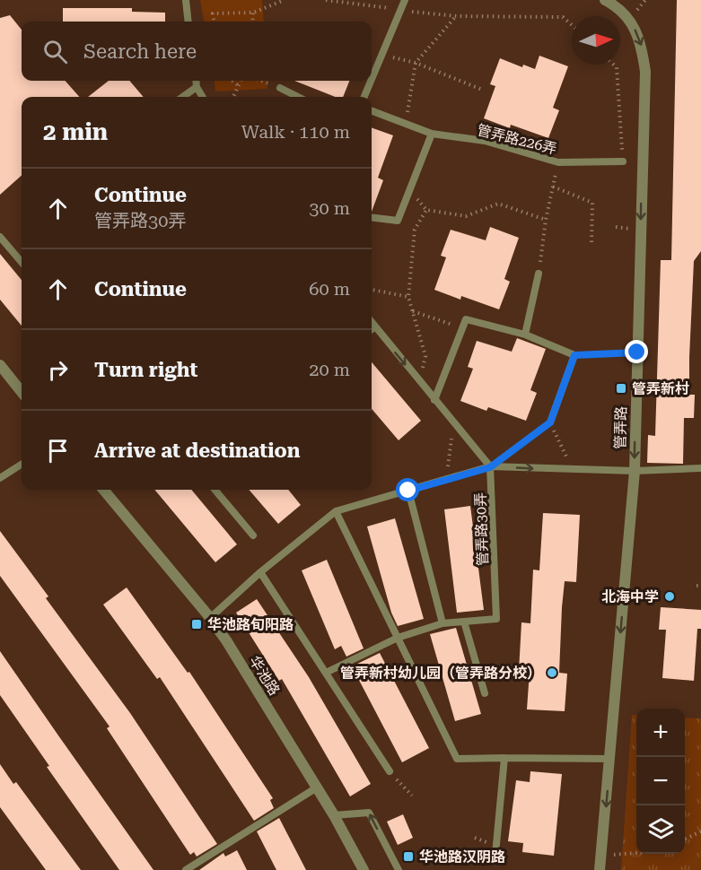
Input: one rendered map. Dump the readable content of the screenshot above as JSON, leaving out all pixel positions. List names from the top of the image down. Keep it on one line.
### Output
{"streets":{"street":["管弄路","华池路"],"lane":["管弄路226弄","管弄路30弄"]},"crossings":[["管弄路30弄","华池路"]],"one_way":["管弄路"],"places":{"transit":["管弄新村","华池路旬阳路","华池路汉阴路"],"other":["北海中学","管弄新村幼儿园（管弄路分校）"]},"north":"right","page":{"search":"Search here","heading":["2 min","Walk · 110 m"],"list":[["Continue","管弄路30弄","30 m"],["Continue","60 m"],["Turn right","20 m"],"Arrive at destination"],"map_buttons":["+","−"]}}
